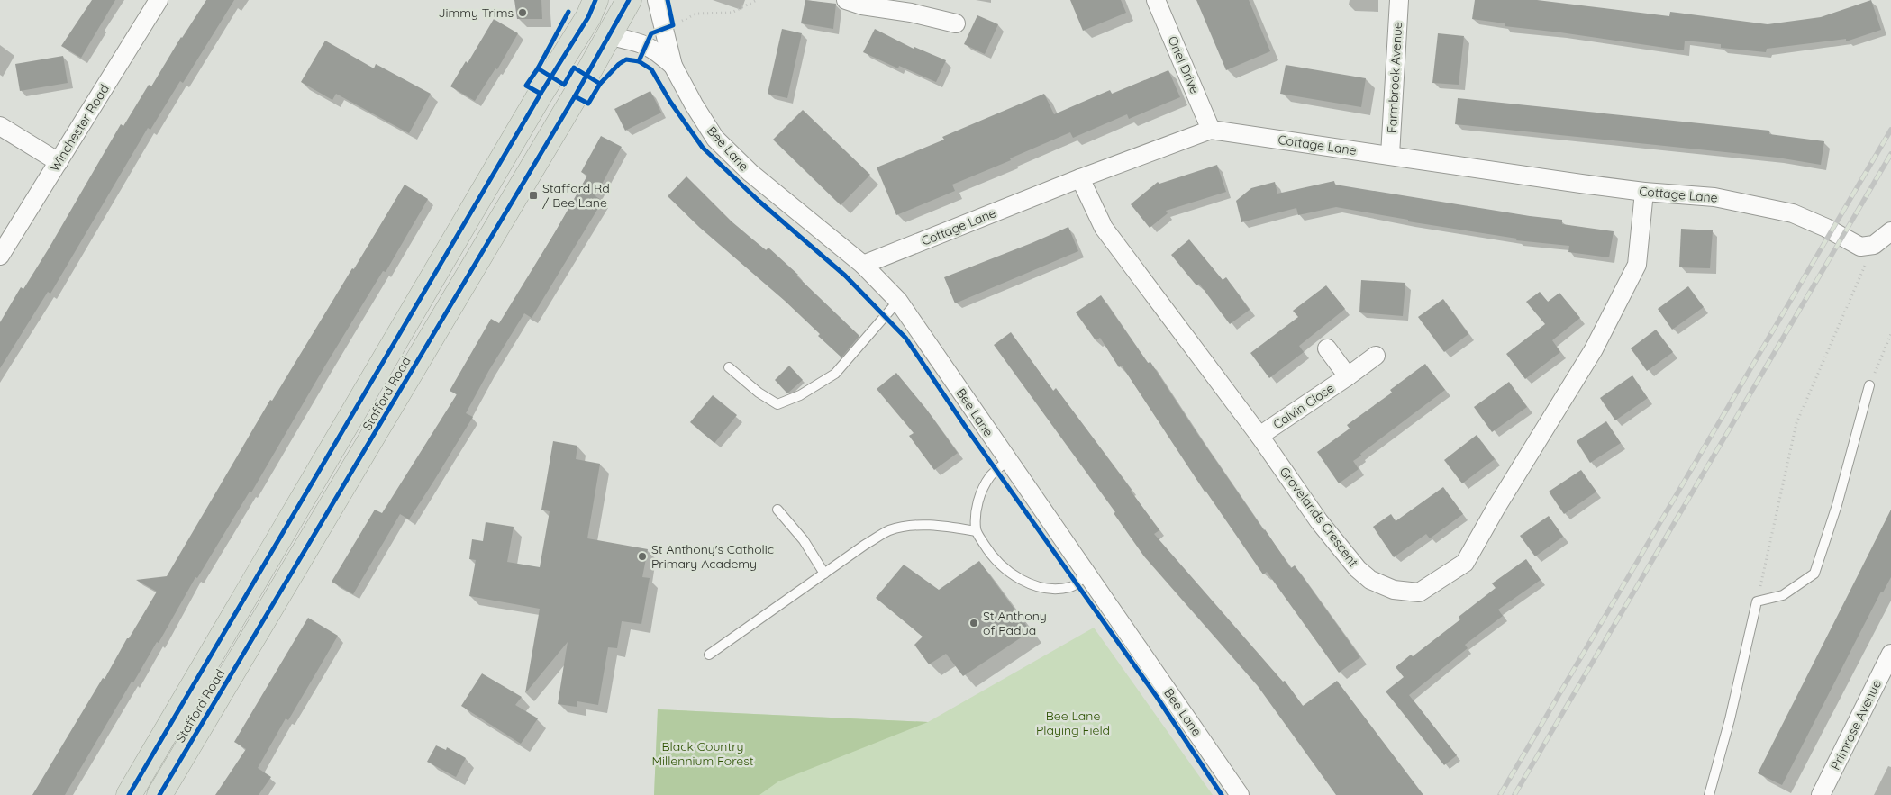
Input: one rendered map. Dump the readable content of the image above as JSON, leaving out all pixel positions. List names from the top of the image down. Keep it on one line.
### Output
{"streets":{"highway":["Stafford Road"],"street":["Oriel Drive","Farmbrook Avenue","Winchester Road","Cottage Lane","Bee Lane","Calvin Close","Grovelands Crescent","Primrose Avenue"]},"crossings":[["Oriel Drive","Cottage Lane"],["Farmbrook Avenue","Cottage Lane"],["Cottage Lane","Bee Lane"],["Cottage Lane","Grovelands Crescent"],["Bee Lane","Stafford Road"],["Calvin Close","Grovelands Crescent"]],"parks":["Bee Lane Playing Field","Black Country Millennium Forest"],"places":{"other":["Jimmy Trims","St Anthony's Catholic Primary Academy","St Anthony of Padua"],"transit":["Stafford Rd / Bee Lane"]}}
